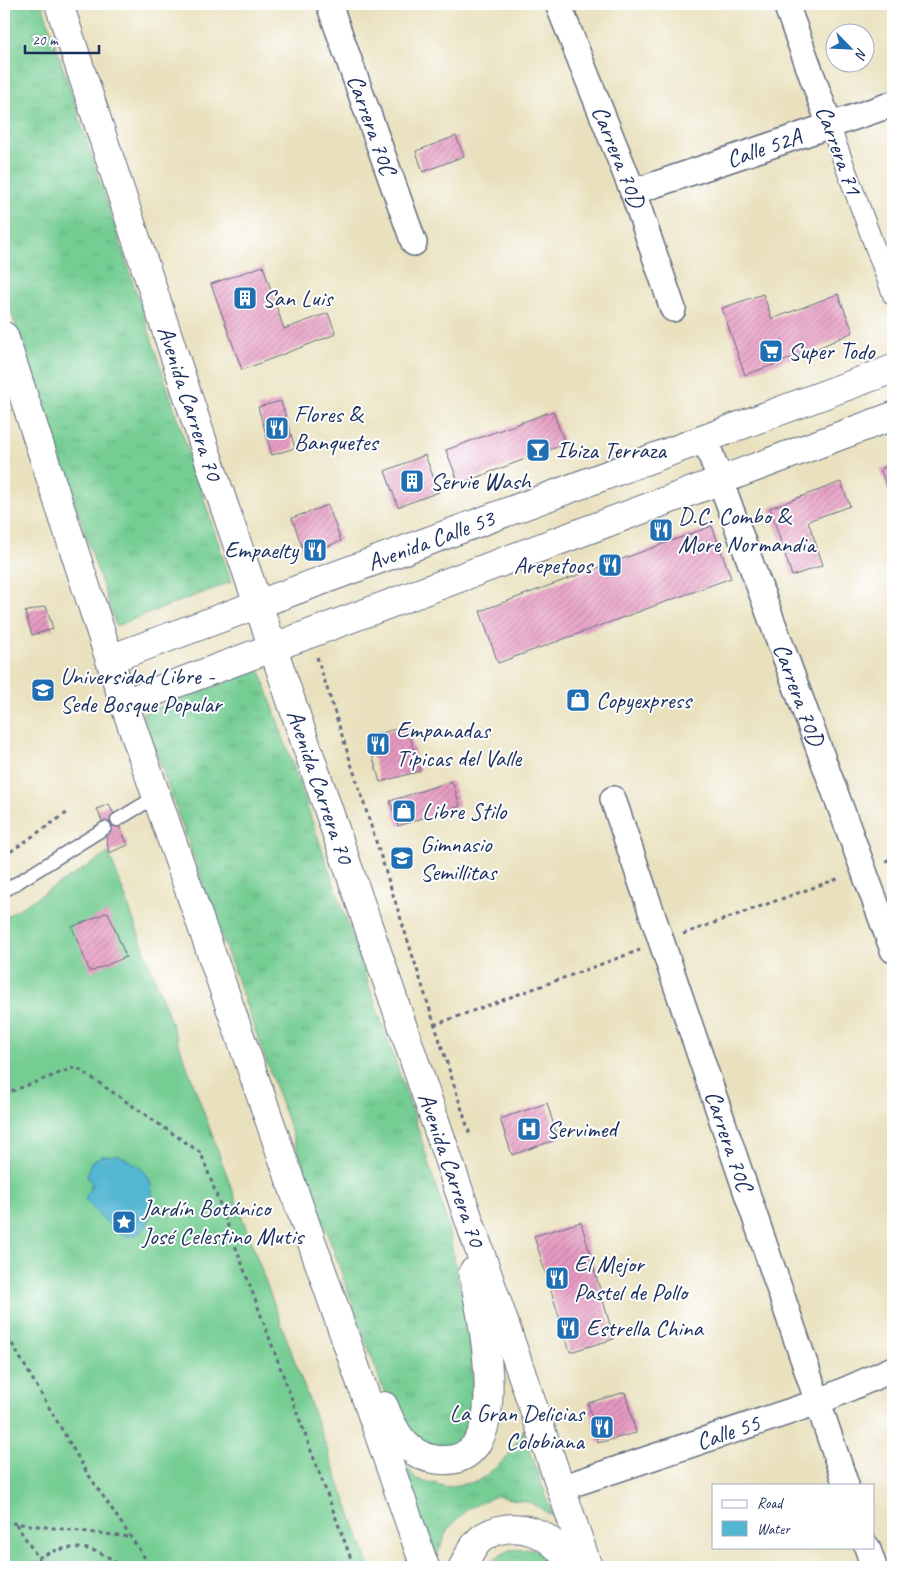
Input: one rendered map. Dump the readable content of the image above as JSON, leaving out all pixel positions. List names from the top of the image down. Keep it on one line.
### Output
{"streets":{"main road":["Avenida Carrera 70","Avenida Calle 53"],"street":["Carrera 70C","Calle 52A","Carrera 71","Carrera 70D","Calle 55"]},"crossings":[["Carrera 70C","Calle 55"],["Calle 52A","Carrera 71"],["Calle 52A","Carrera 70D"],["Carrera 70D","Avenida Calle 53"],["Avenida Carrera 70","Avenida Calle 53"],["Avenida Carrera 70","Calle 55"]],"places":{"building":["San Luis","Servie Wash"],"supermarket":["Super Todo"],"restaurant":["Flores & Banquetes","D.C. Combo & More Normandia","Empaelty","Arepetoos","Empanadas Típicas del Valle","El Mejor Pastel de Pollo","Estrella China","La Gran Delicias Colobiana"],"bar":["Ibiza Terraza"],"school or university":["Universidad Libre - Sede Bosque Popular","Gimnasio Semillitas"],"shop":["Copyexpress","Libre Stilo"],"hospital":["Servimed"],"place":["Jardín Botánico José Celestino Mutis"]},"legend":["Road","Water"],"scale_bar":"20 m","north":"bottom right"}
